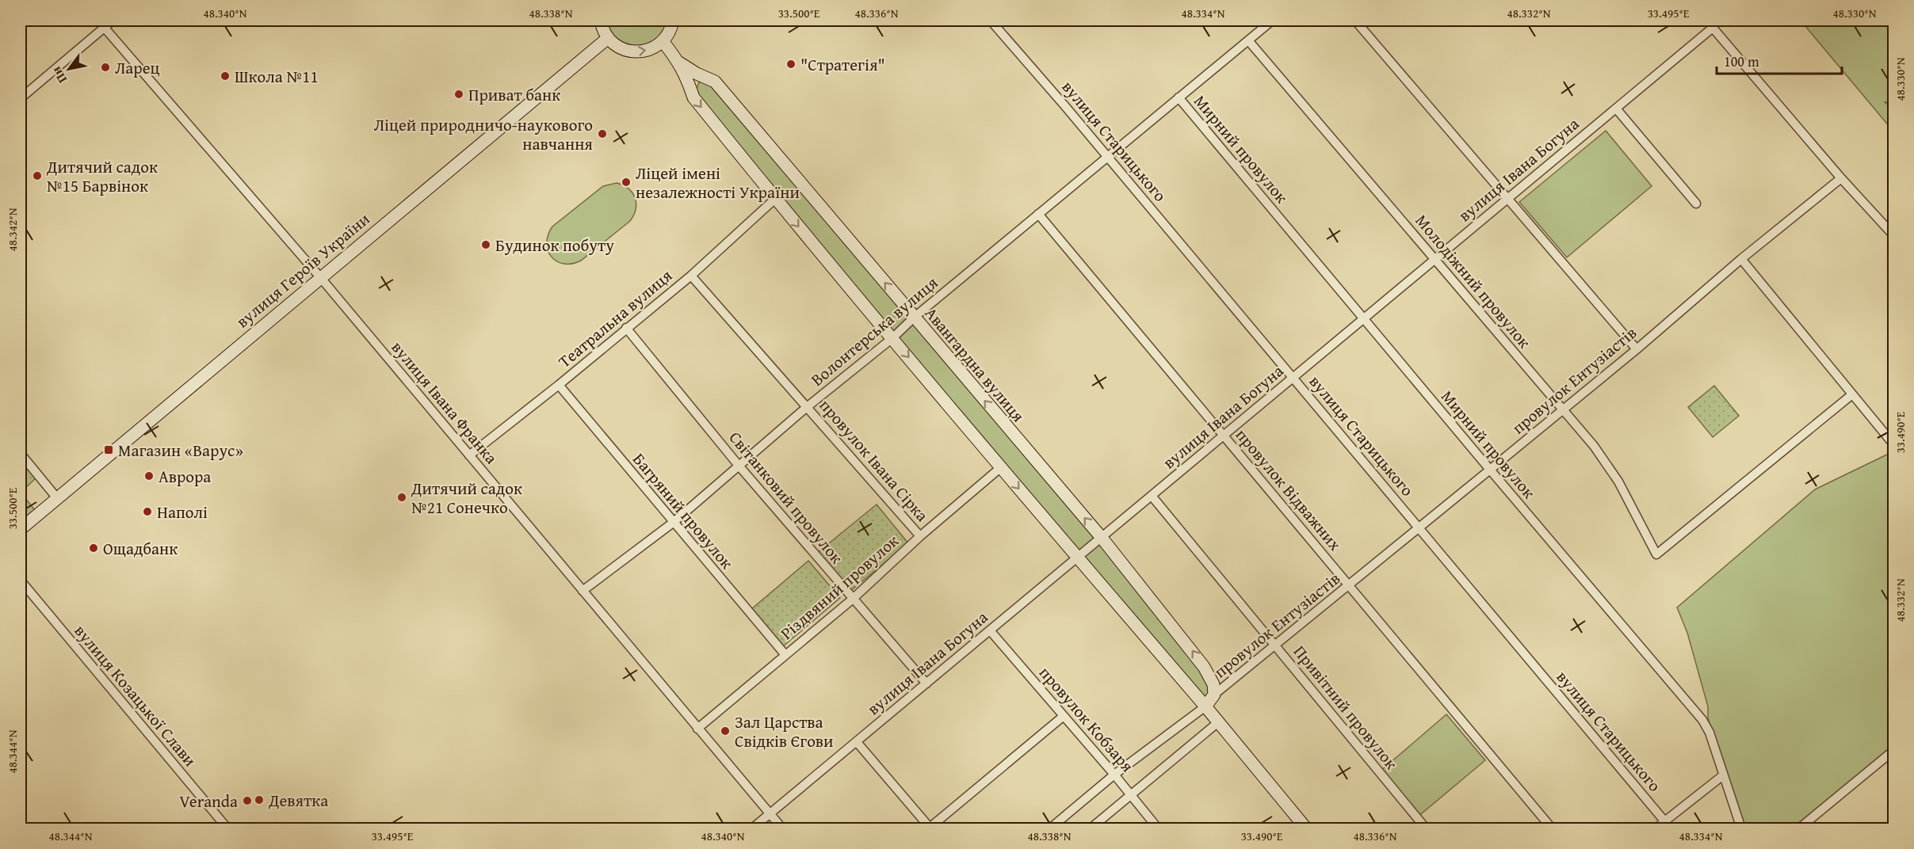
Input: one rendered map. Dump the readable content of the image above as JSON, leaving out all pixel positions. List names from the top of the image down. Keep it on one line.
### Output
{"streets":{"street":["вулиця Старицького","Мирний провулок","вулиця Івана Богуна","вулиця Героїв України","Молодіжний провулок","Театральна вулиця","Волонтерська вулиця","Авангардна вулиця","провулок Ентузіастів","вулиця Івана Франка","провулок Івана Сірка","провулок Відважних","Світанковий провулок","Багряний провулок","Різдвяний провулок","вулиця Козацької Слави","Привітний провулок","провулок Кобзаря"]},"crossings":[["вулиця Старицького","вулиця Івана Богуна"],["вулиця Старицького","Волонтерська вулиця"],["вулиця Старицького","провулок Ентузіастів"],["Мирний провулок","вулиця Івана Богуна"],["Мирний провулок","Волонтерська вулиця"],["Мирний провулок","провулок Ентузіастів"],["вулиця Івана Богуна","Молодіжний провулок"],["вулиця Івана Богуна","Авангардна вулиця"],["вулиця Івана Богуна","провулок Ентузіастів"],["вулиця Івана Богуна","вулиця Івана Франка"],["вулиця Івана Богуна","провулок Відважних"],["вулиця Івана Богуна","Світанковий провулок"],["вулиця Івана Богуна","Привітний провулок"],["вулиця Івана Богуна","провулок Кобзаря"],["вулиця Героїв України","вулиця Івана Франка"],["Молодіжний провулок","Волонтерська вулиця"],["Молодіжний провулок","провулок Ентузіастів"],["Театральна вулиця","Авангардна вулиця"],["Театральна вулиця","вулиця Івана Франка"],["Театральна вулиця","провулок Івана Сірка"],["Театральна вулиця","Світанковий провулок"],["Театральна вулиця","Багряний провулок"],["Волонтерська вулиця","Авангардна вулиця"],["Волонтерська вулиця","вулиця Івана Франка"],["Волонтерська вулиця","провулок Івана Сірка"],["Волонтерська вулиця","провулок Відважних"],["Волонтерська вулиця","Світанковий провулок"],["Волонтерська вулиця","Багряний провулок"],["Авангардна вулиця","провулок Ентузіастів"],["Авангардна вулиця","Різдвяний провулок"],["провулок Ентузіастів","провулок Відважних"],["провулок Ентузіастів","Привітний провулок"],["вулиця Івана Франка","Різдвяний провулок"],["провулок Івана Сірка","Різдвяний провулок"],["Світанковий провулок","Різдвяний провулок"],["Багряний провулок","Різдвяний провулок"]],"places":{"other":["\"Стратегія\"","Ларец","Школа №11","Приват банк","Ліцей природничо-наукового навчання","Дитячий садок №15 Барвінок","Ліцей імені незалежності України","Будинок побуту","Аврора","Дитячий садок №21 Сонечко","Наполі","Ощадбанк","Зал Царства Свідків Єгови","Девятка","Veranda"],"transit":["Магазин «Варус»"]},"scale_bar":"100 m","north":"bottom left","coordinates":["48.340°N","48.338°N","33.500°E","48.336°N","48.334°N","48.332°N","33.495°E","48.330°N","48.342°N","33.490°E","48.344°N"]}
